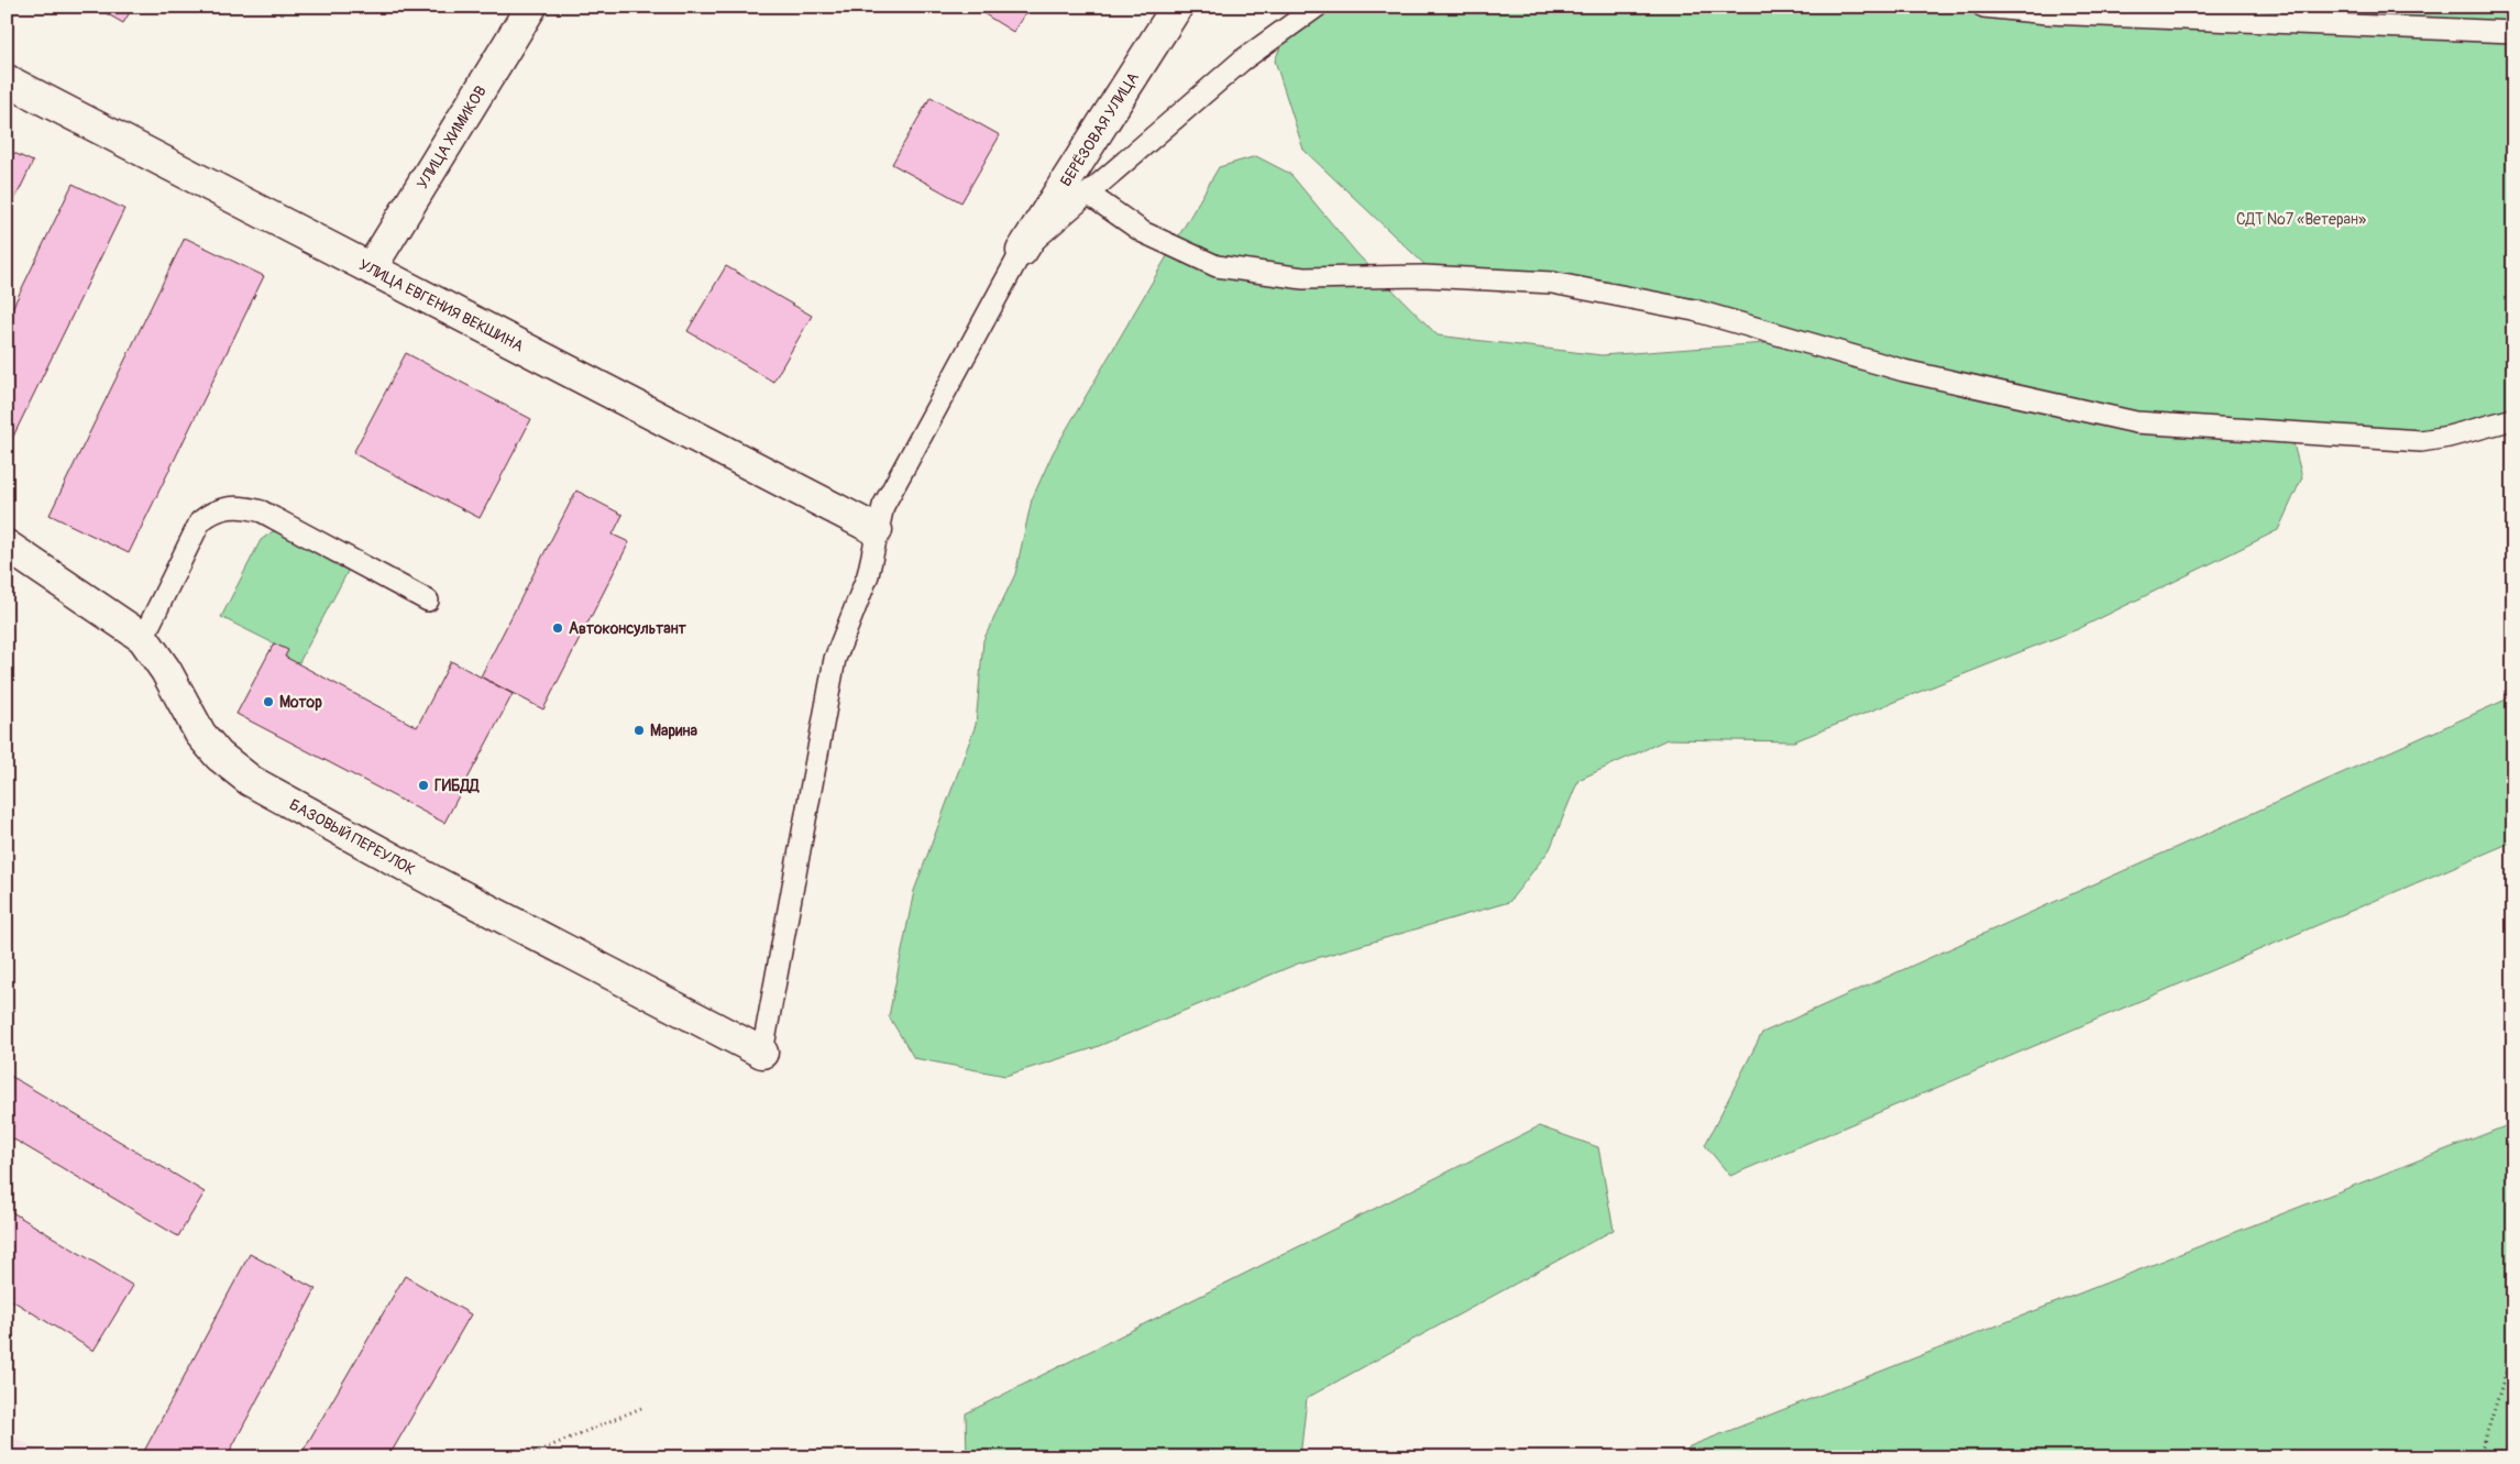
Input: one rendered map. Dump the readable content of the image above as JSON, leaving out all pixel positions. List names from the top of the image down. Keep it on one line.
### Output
{"streets":{"street":["БЕРЁЗОВАЯ УЛИЦА","УЛИЦА ХИМИКОВ","УЛИЦА ЕВГЕНИЯ ВЕКШИНА","БАЗОВЫЙ ПЕРЕУЛОК"]},"crossings":[["УЛИЦА ХИМИКОВ","УЛИЦА ЕВГЕНИЯ ВЕКШИНА"]],"parks":["СДТ №7 «Ветеран»"],"places":["Автоконсультант","Мотор","Марина","ГИБДД"]}
